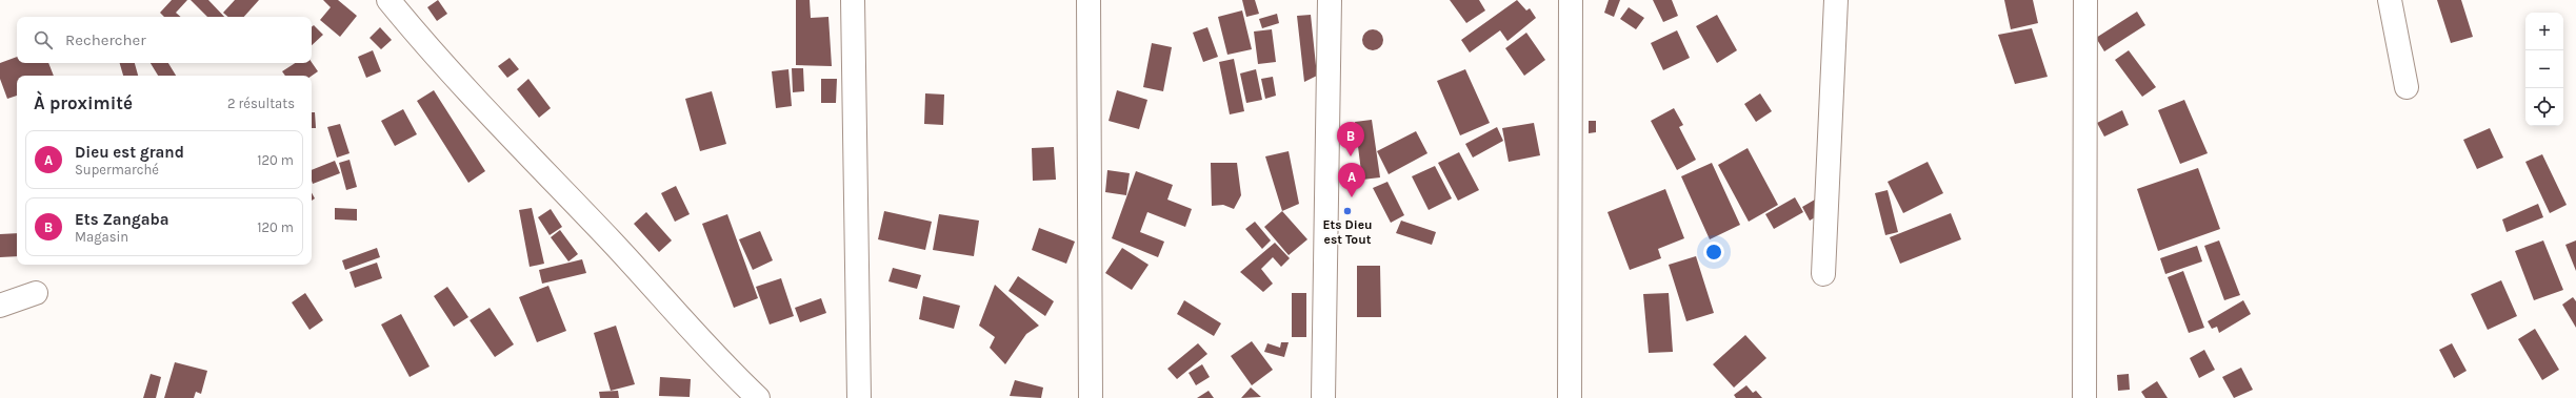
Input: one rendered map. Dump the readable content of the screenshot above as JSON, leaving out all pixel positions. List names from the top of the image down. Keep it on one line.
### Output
{"places":["Ets Dieu est Tout"],"page":{"map_buttons":["+","−"],"search":"Rechercher","heading":["À proximité","2 résultats"],"pins":["B","A"],"list":[{"mark":"A","name":"Dieu est grand","note":"Supermarché","value":"120 m"},{"mark":"B","name":"Ets Zangaba","note":"Magasin","value":"120 m"}]}}
